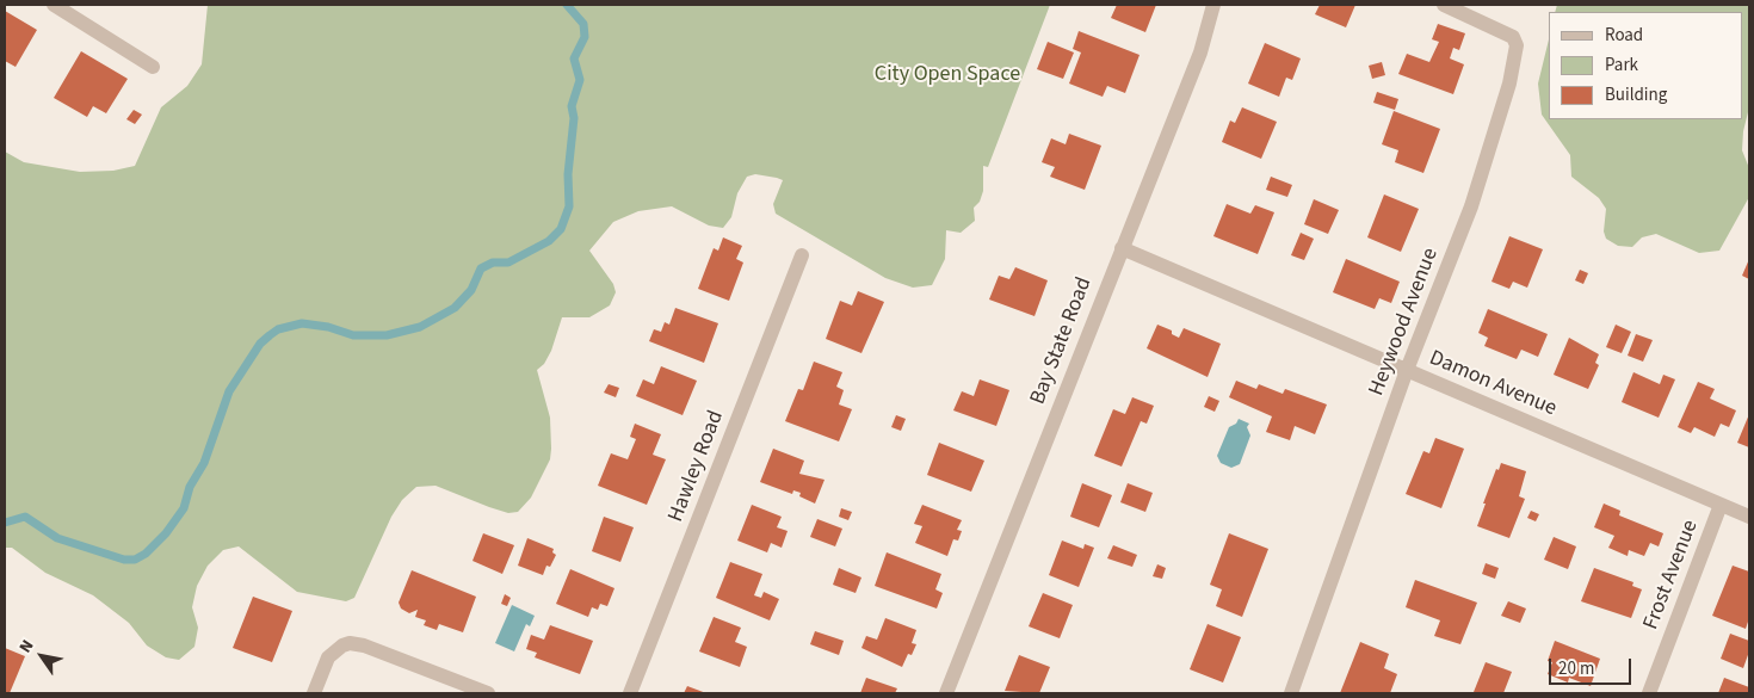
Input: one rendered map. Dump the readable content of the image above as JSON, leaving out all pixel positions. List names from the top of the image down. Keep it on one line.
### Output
{"streets":{"street":["Heywood Avenue","Bay State Road","Damon Avenue","Hawley Road","Frost Avenue"]},"crossings":[["Heywood Avenue","Damon Avenue"],["Bay State Road","Damon Avenue"],["Damon Avenue","Frost Avenue"]],"parks":["City Open Space"],"legend":["Road","Park","Building"],"scale_bar":"20 m","north":"top left"}
